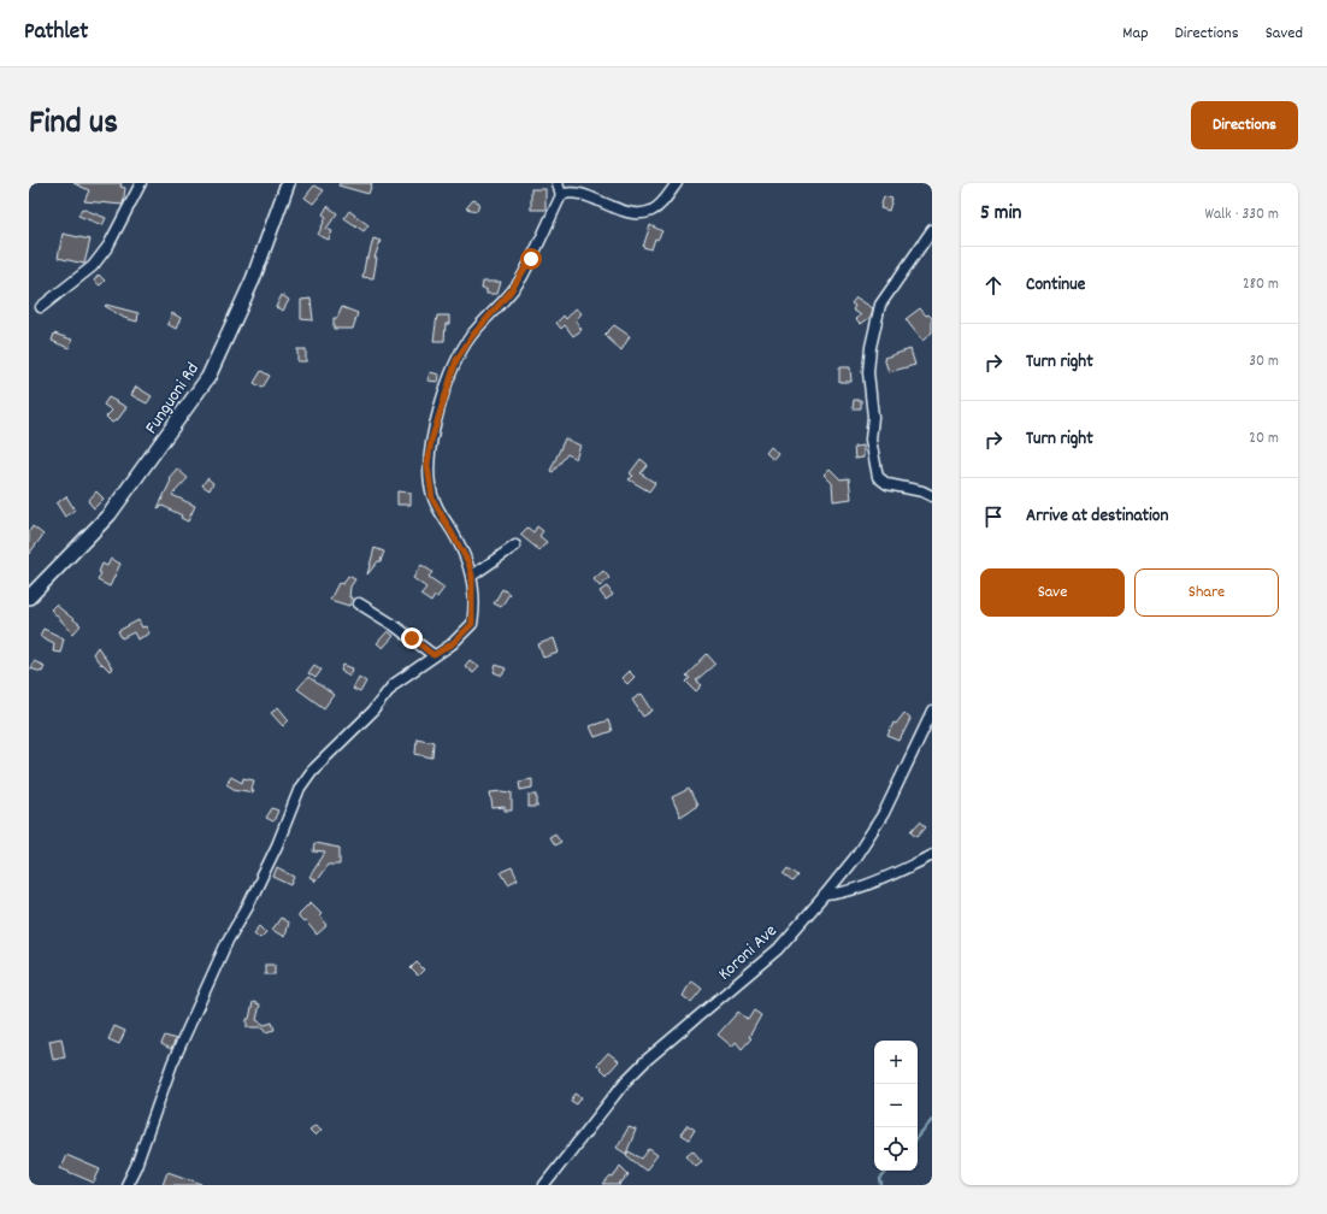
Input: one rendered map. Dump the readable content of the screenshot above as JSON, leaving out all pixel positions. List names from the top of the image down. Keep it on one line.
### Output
{"streets":{"street":["Funguoni Rd","Koroni Ave"]},"page":{"header":"Pathlet","nav":["Map","Directions","Saved"],"title":"Find us","buttons":["Directions",["Save","Share"]],"heading":["5 min","Walk · 330 m"],"list":[["Continue","280 m"],["Turn right","30 m"],["Turn right","20 m"],"Arrive at destination"],"map_buttons":["+","−"]}}
